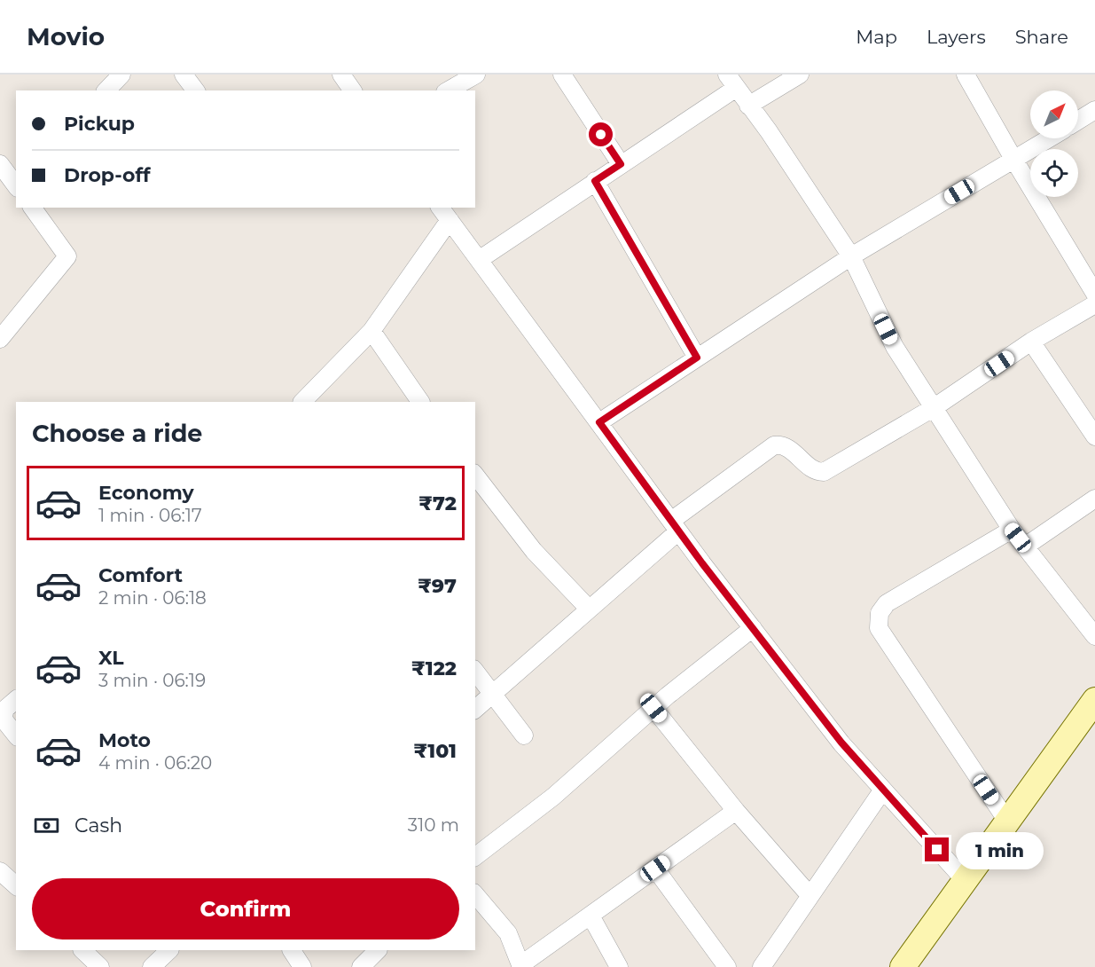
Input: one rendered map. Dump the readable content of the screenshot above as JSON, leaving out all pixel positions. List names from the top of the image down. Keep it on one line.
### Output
{"north":"top right","page":{"header":"Movio","nav":["Map","Layers","Share"],"banner":["Pickup","Drop-off"],"heading":"Choose a ride","list":[{"name":"Economy","note":"1 min · 06:17","value":"₹72"},{"name":"Comfort","note":"2 min · 06:18","value":"₹97"},{"name":"XL","note":"3 min · 06:19","value":"₹122"},{"name":"Moto","note":"4 min · 06:20","value":"₹101"}],"pay":["Cash","310 m"],"bubble":"1 min","buttons":"Confirm"}}
